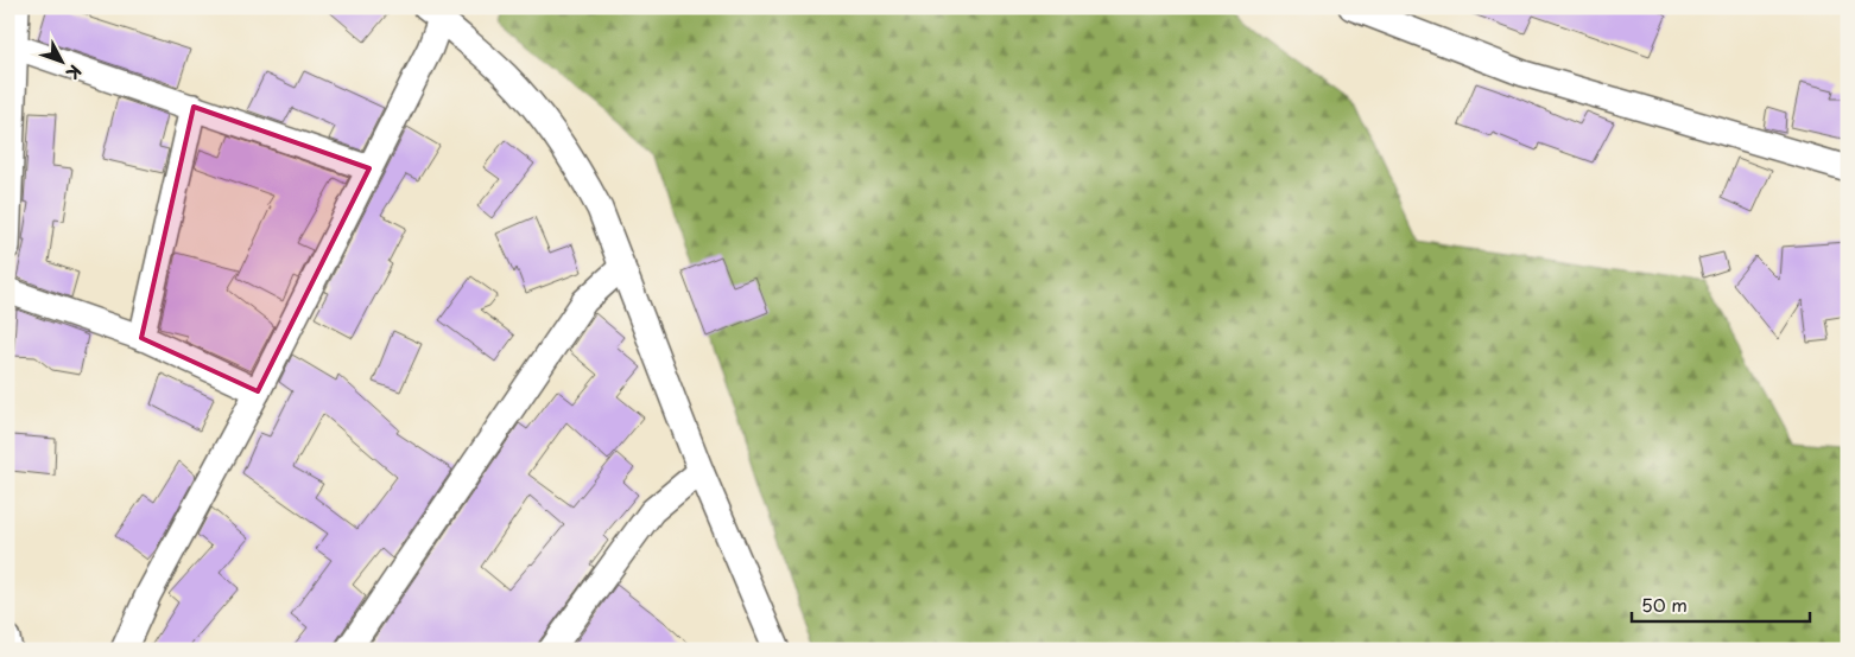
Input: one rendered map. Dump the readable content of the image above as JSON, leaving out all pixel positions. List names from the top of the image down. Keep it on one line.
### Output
{"scale_bar":"50 m","north":"bottom right"}
